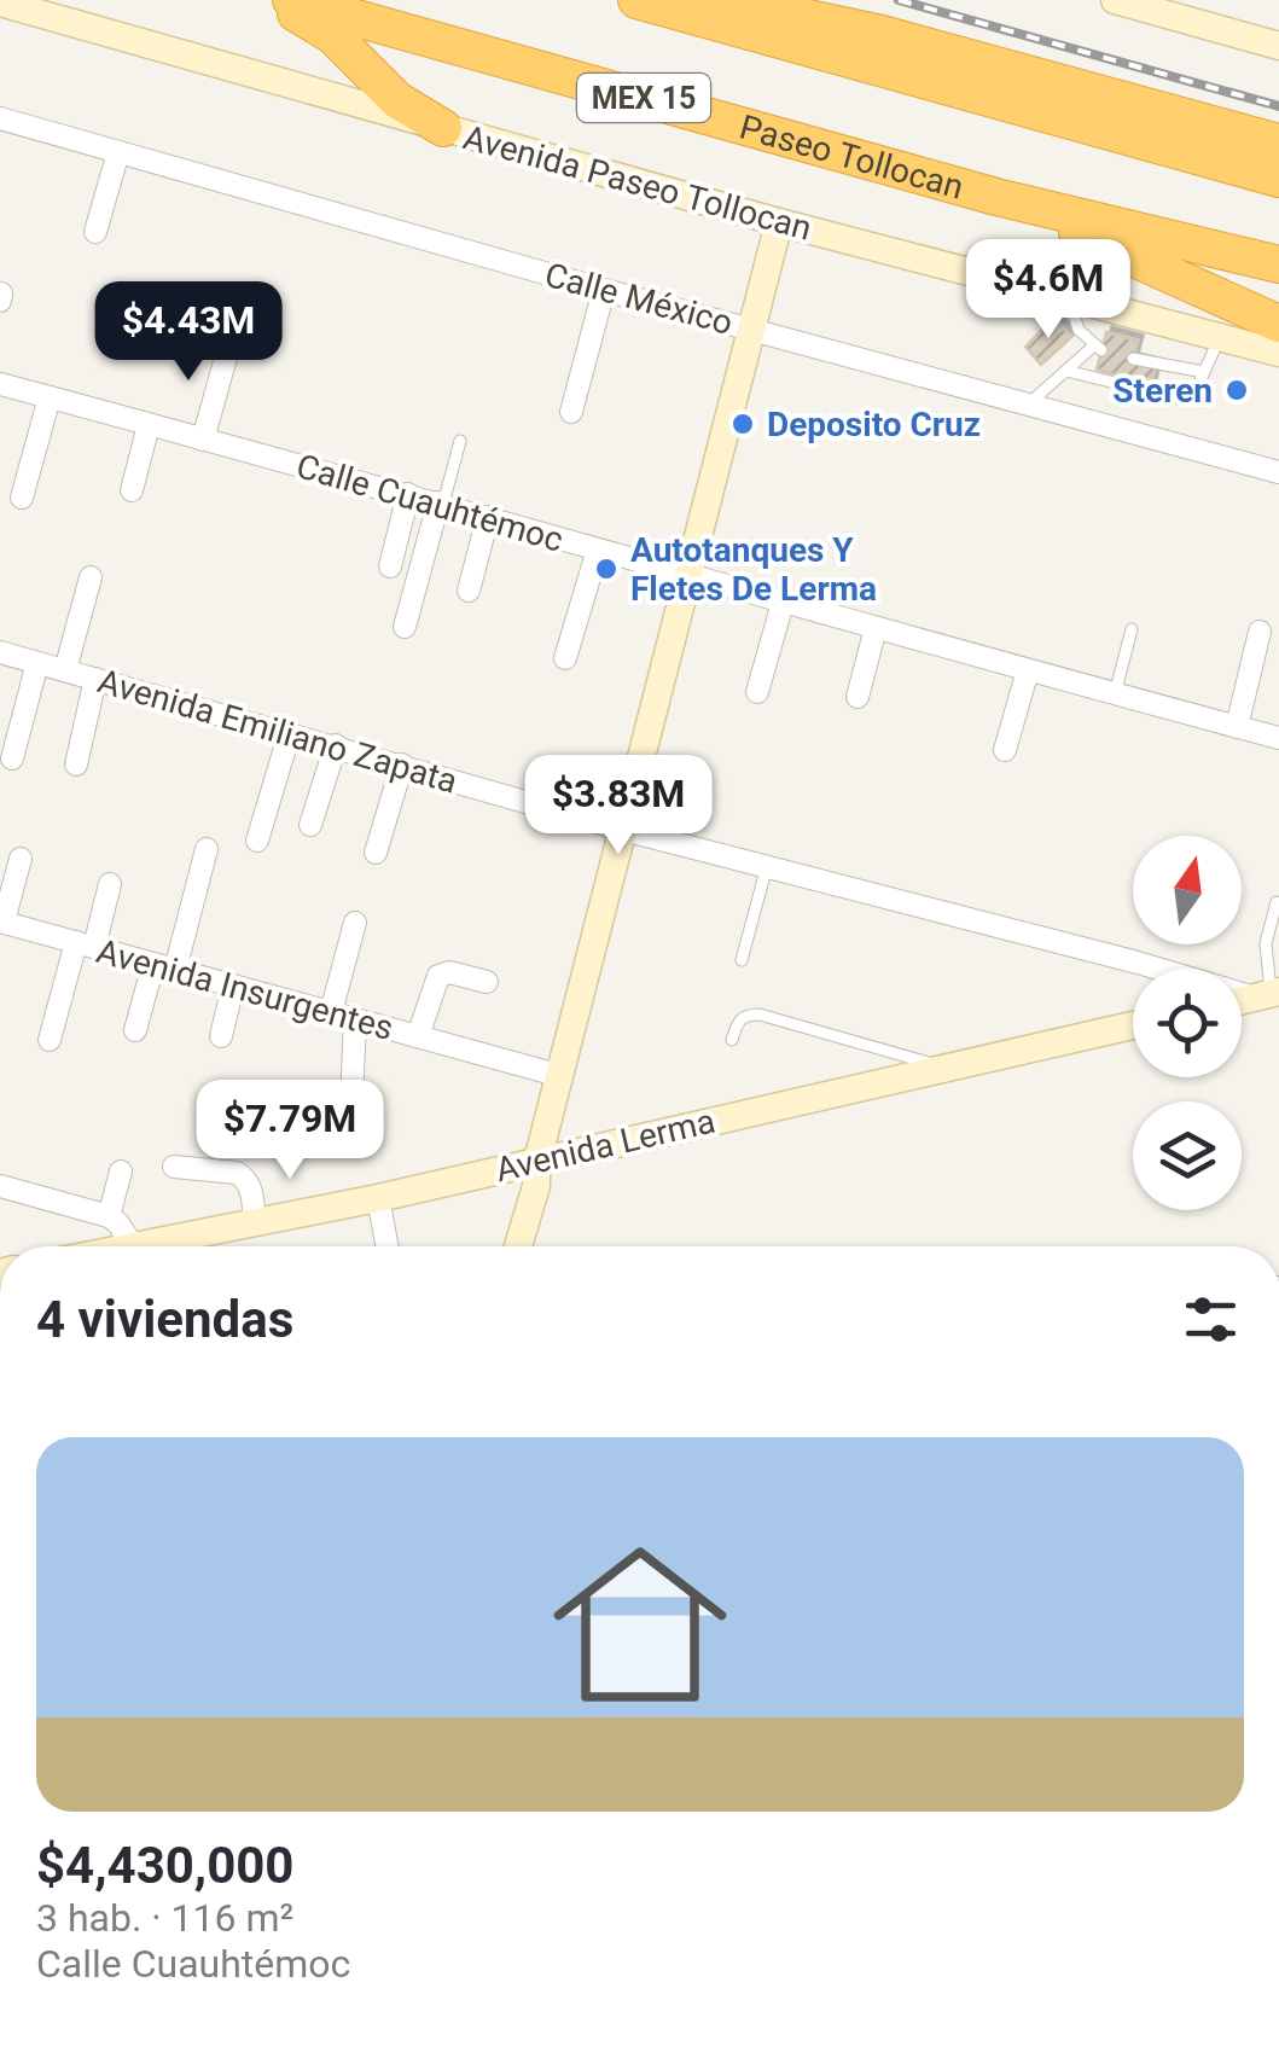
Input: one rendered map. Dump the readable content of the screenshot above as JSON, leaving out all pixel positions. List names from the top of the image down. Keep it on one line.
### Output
{"streets":{"highway":["MEX 15","Paseo Tollocan"],"main road":["Avenida Paseo Tollocan","Avenida Lerma"],"street":["Calle México","Calle Cuauhtémoc","Avenida Emiliano Zapata","Avenida Insurgentes"]},"places":["Steren","Deposito Cruz","Autotanques Y Fletes De Lerma"],"north":"top","page":{"price":["$4.6M","$4.43M","$3.83M","$7.79M"],"heading":"4 viviendas","list":[{"name":"$4,430,000","note":"3 hab. · 116 m² · Calle Cuauhtémoc"}]}}
